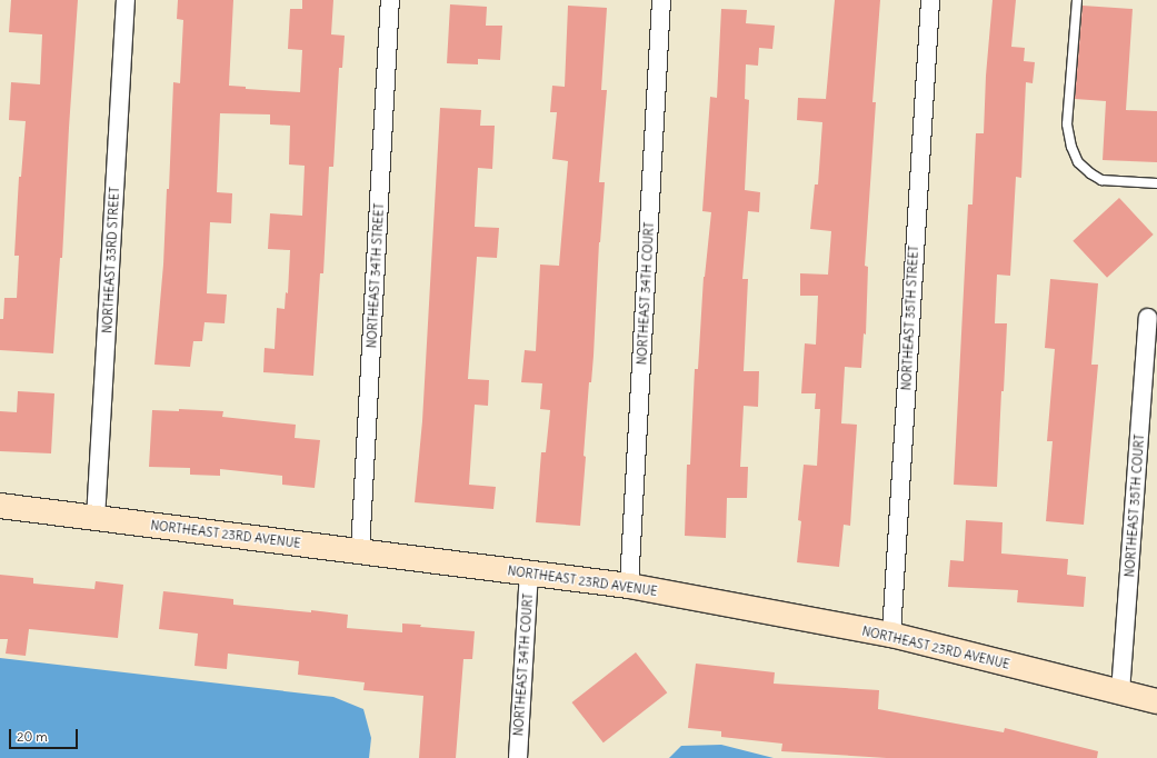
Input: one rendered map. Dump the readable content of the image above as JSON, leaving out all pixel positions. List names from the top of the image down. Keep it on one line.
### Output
{"streets":{"street":["NORTHEAST 33RD STREET","NORTHEAST 34TH STREET","NORTHEAST 34TH COURT","NORTHEAST 35TH STREET","NORTHEAST 35TH COURT","NORTHEAST 23RD AVENUE"]},"crossings":[["NORTHEAST 33RD STREET","NORTHEAST 23RD AVENUE"],["NORTHEAST 34TH STREET","NORTHEAST 23RD AVENUE"],["NORTHEAST 34TH COURT","NORTHEAST 23RD AVENUE"],["NORTHEAST 35TH STREET","NORTHEAST 23RD AVENUE"],["NORTHEAST 35TH COURT","NORTHEAST 23RD AVENUE"]],"scale_bar":"20 m"}
